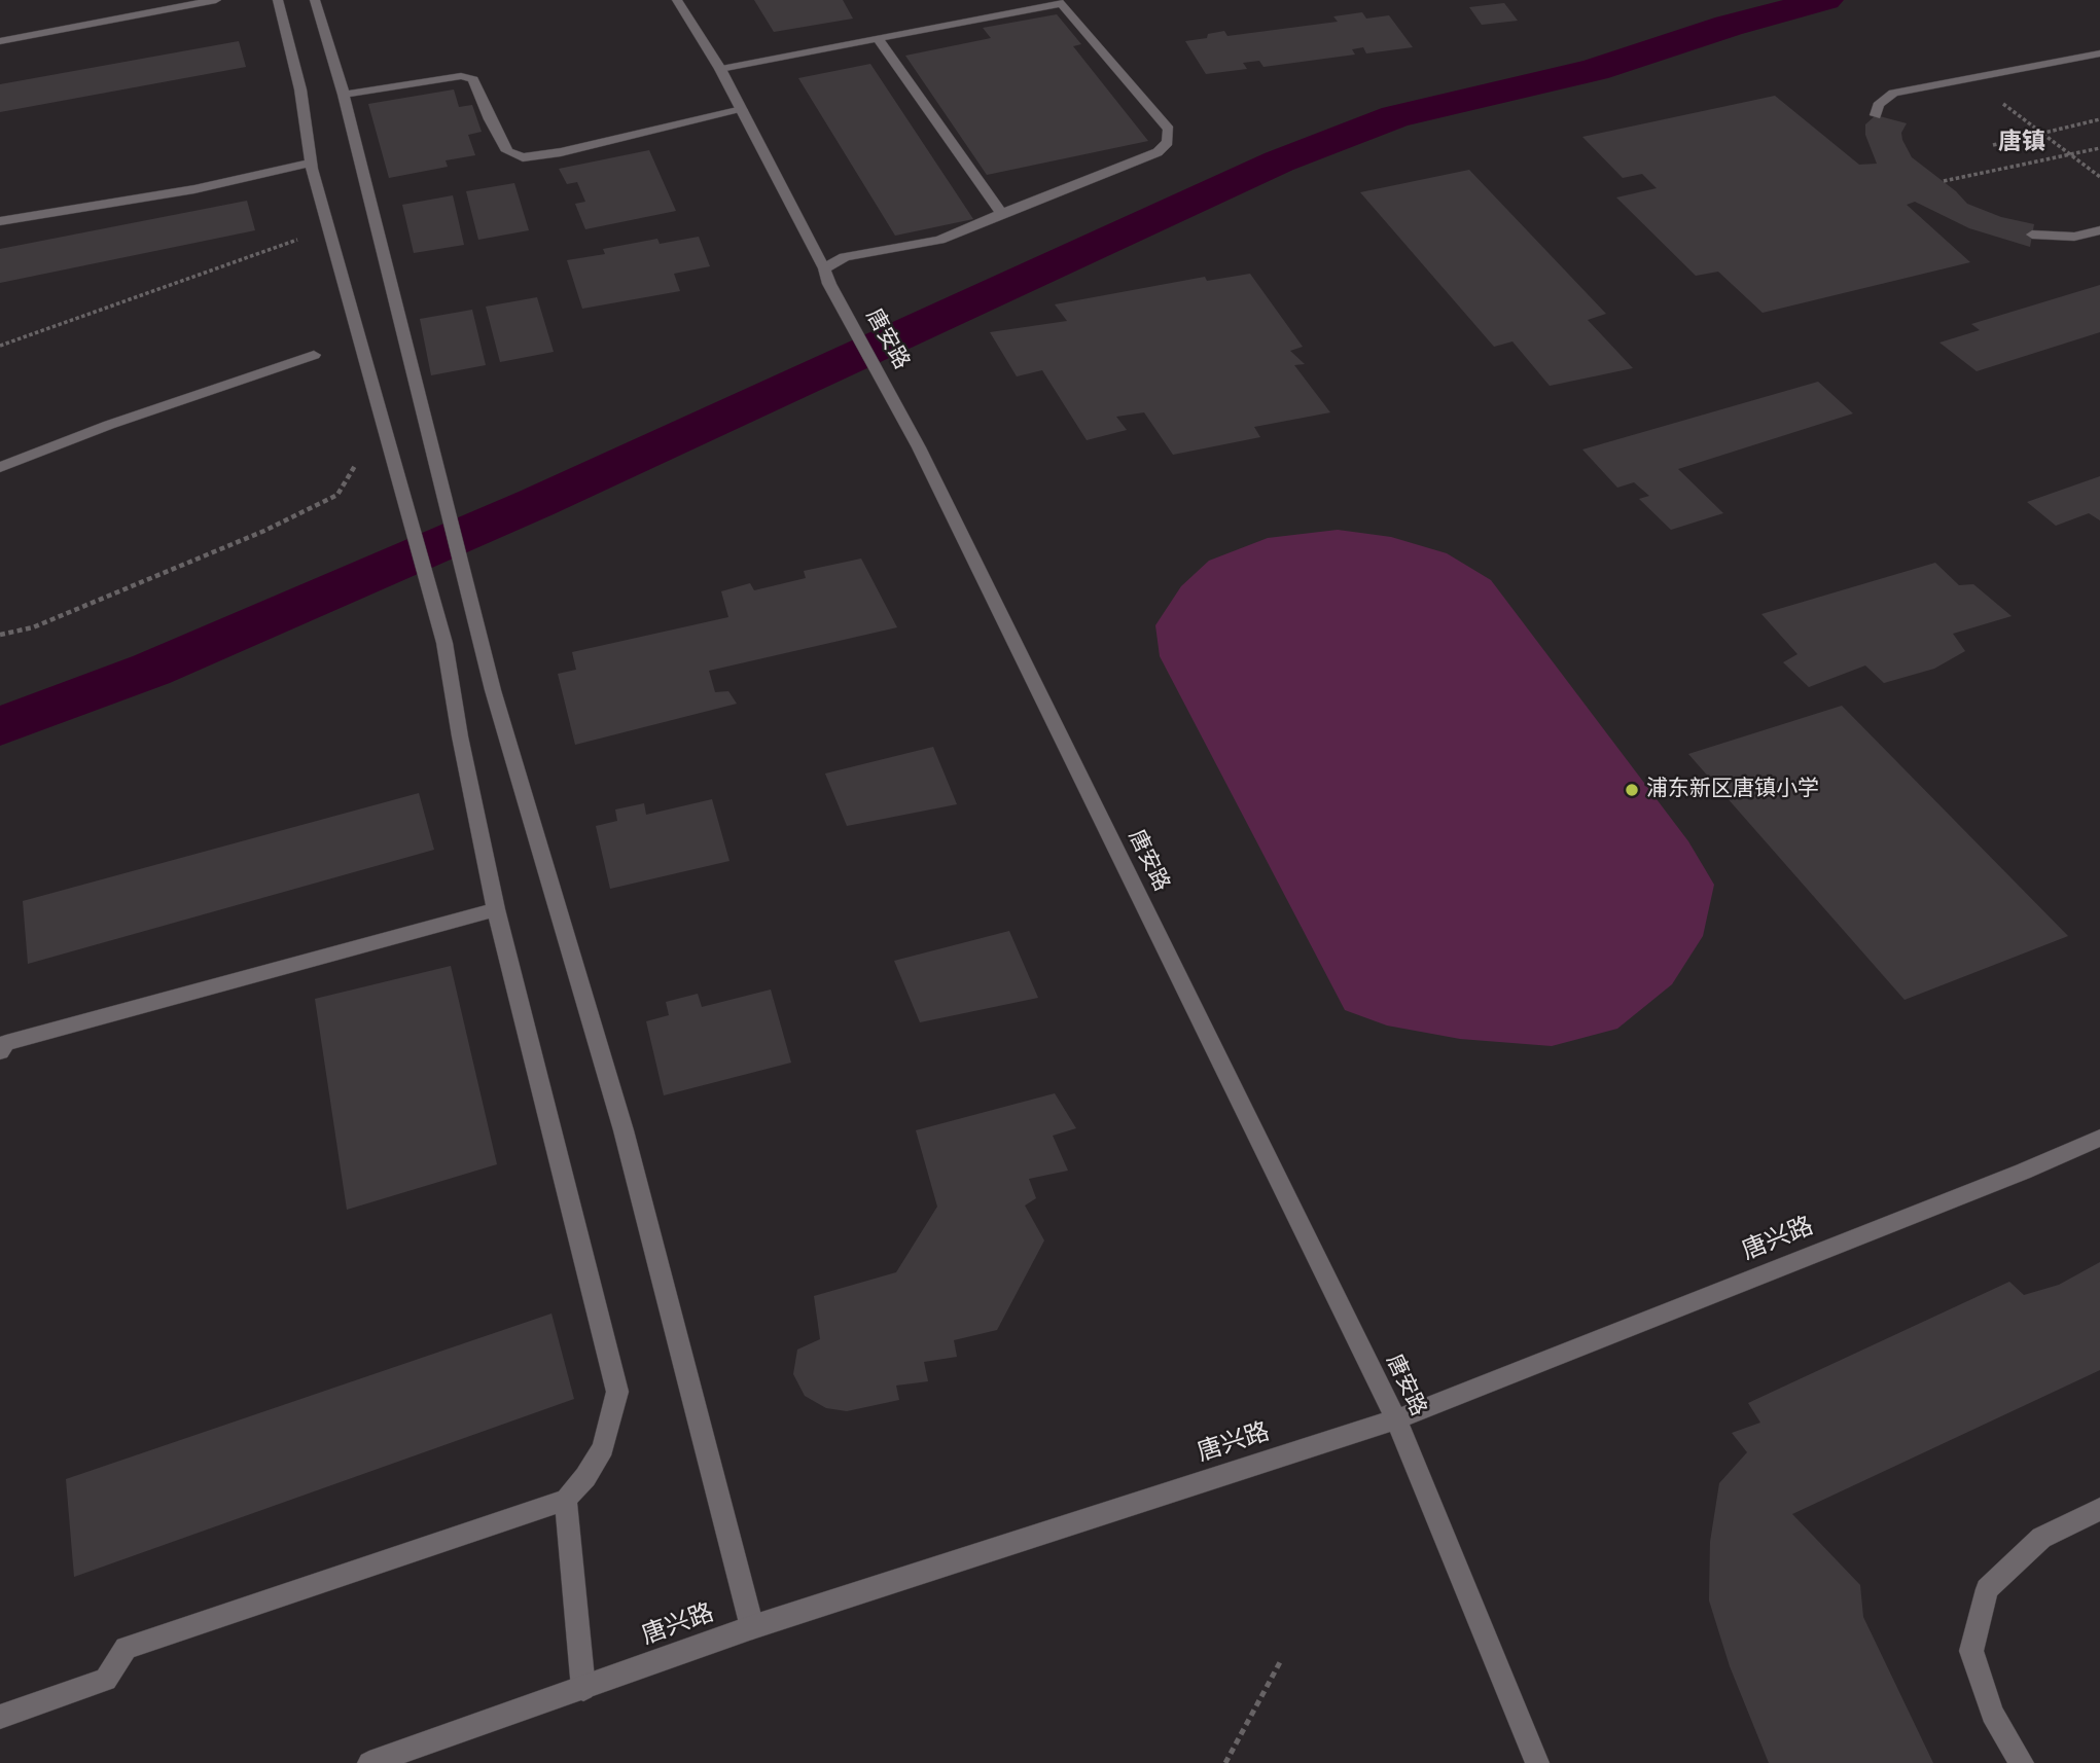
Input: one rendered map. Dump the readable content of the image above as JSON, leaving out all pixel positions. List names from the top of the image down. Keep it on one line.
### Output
{"streets":{"street":["唐安路","唐兴路"]},"crossings":[["唐安路","唐兴路"]],"districts":["唐镇"],"places":["浦东新区唐镇小学"]}
